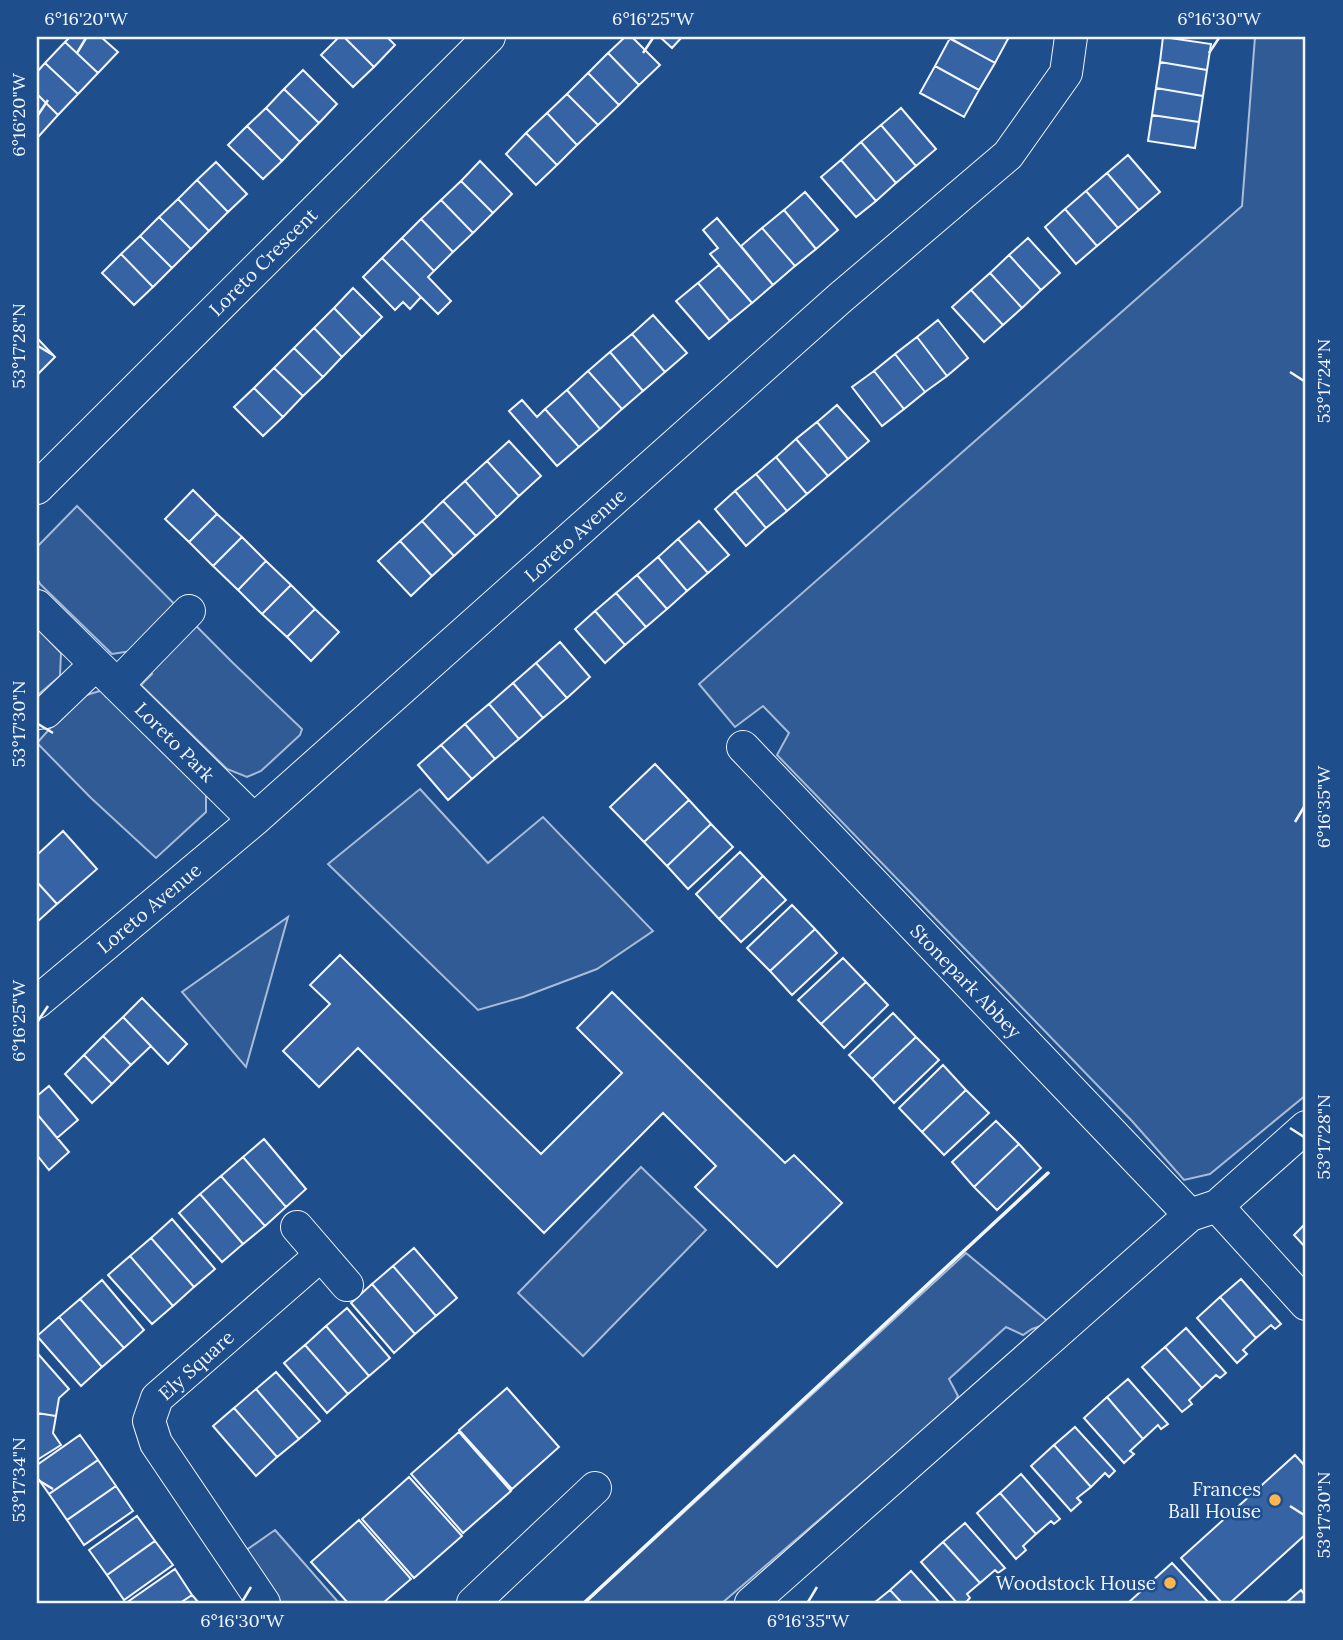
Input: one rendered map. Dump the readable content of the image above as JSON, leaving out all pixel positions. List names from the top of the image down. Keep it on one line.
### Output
{"streets":{"street":["Loreto Crescent","Loreto Avenue","Loreto Park","Stonepark Abbey","Ely Square"]},"crossings":[["Loreto Avenue","Loreto Park"]],"places":["Frances Ball House","Woodstock House"],"coordinates":["6°16'20\"W","6°16'25\"W","6°16'30\"W","53°17'28\"N","53°17'24\"N","53°17'30\"N","6°16'35\"W","53°17'34\"N"]}
